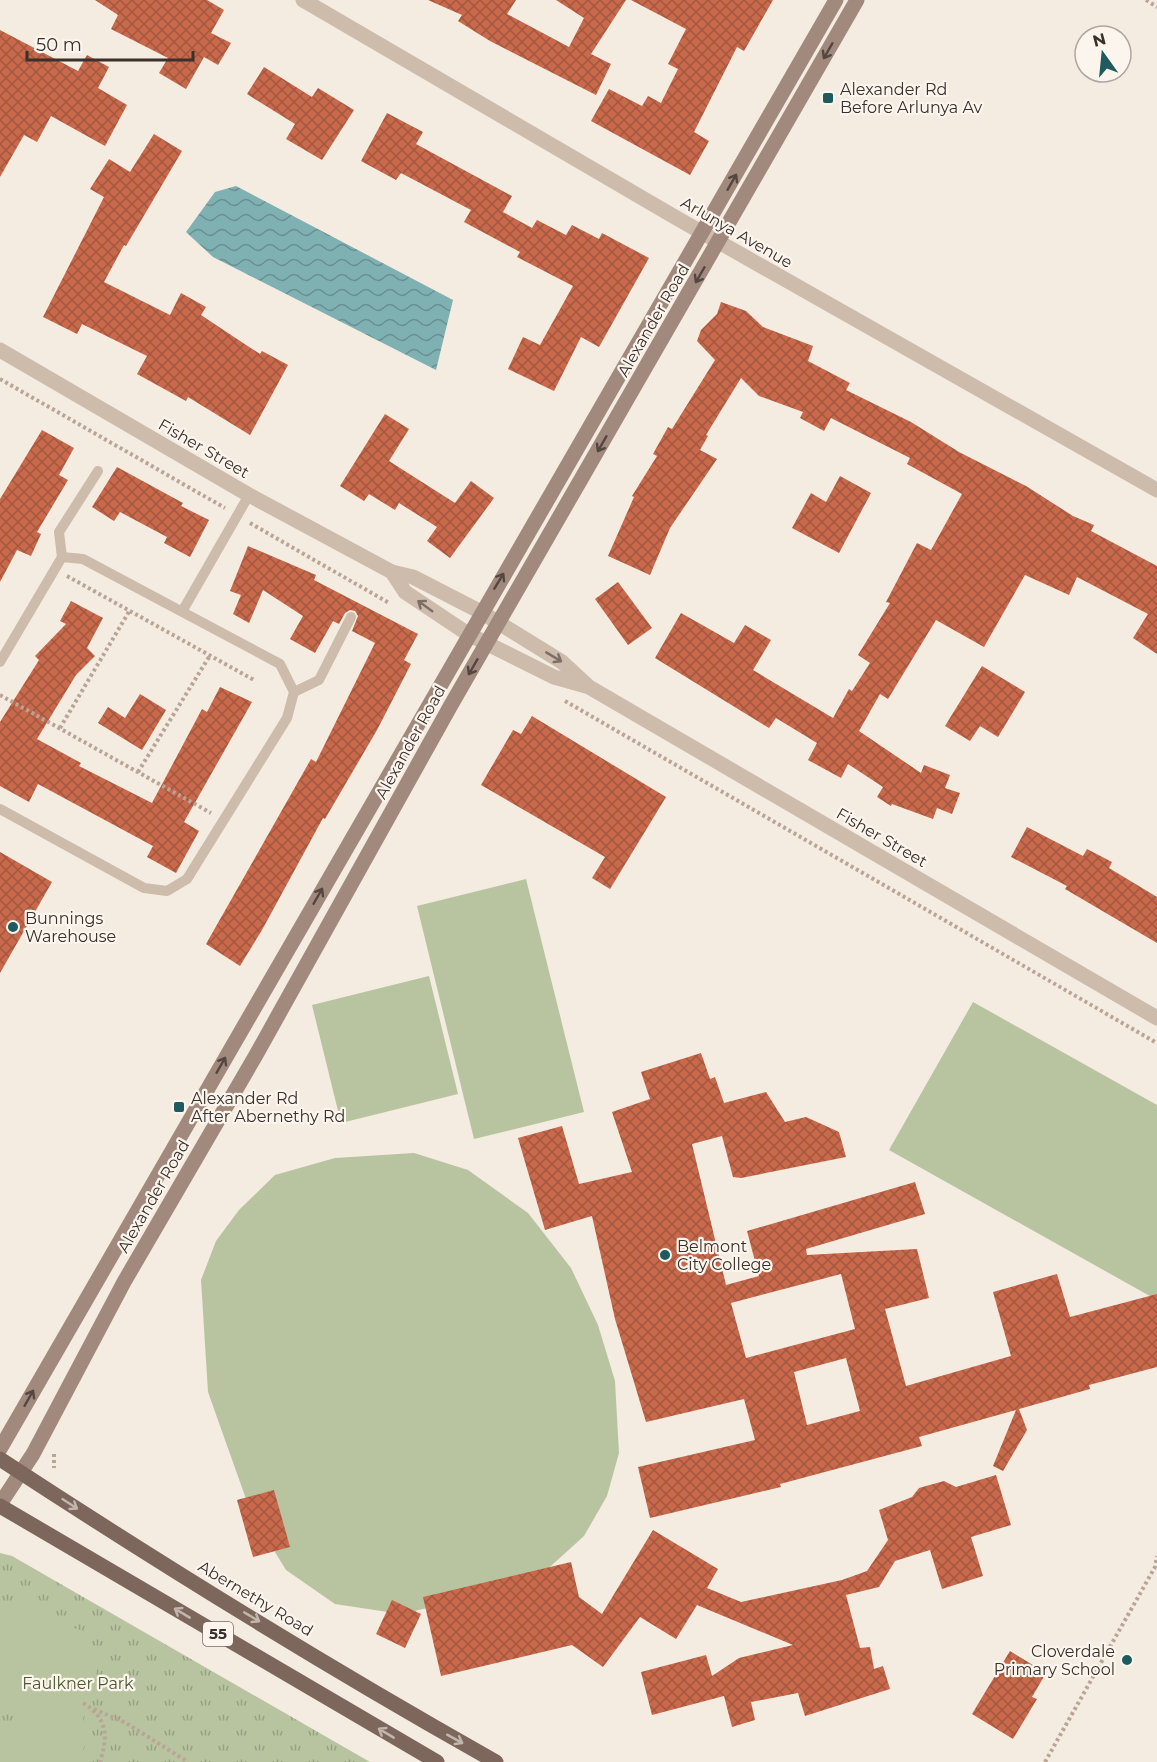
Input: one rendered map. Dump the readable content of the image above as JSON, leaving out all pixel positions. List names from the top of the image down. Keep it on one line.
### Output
{"streets":{"main road":["Alexander Road","Abernethy Road","55"],"street":["Arlunya Avenue","Fisher Street"]},"crossings":[["Arlunya Avenue","Alexander Road"],["Alexander Road","Fisher Street"],["Alexander Road","Abernethy Road"],["Alexander Road","55"]],"parks":["Faulkner Park"],"places":{"transit":["Alexander Rd Before Arlunya Av","Alexander Rd After Abernethy Rd"],"other":["Bunnings Warehouse","Belmont City College","Cloverdale Primary School"]},"scale_bar":"50 m","north":"top"}
